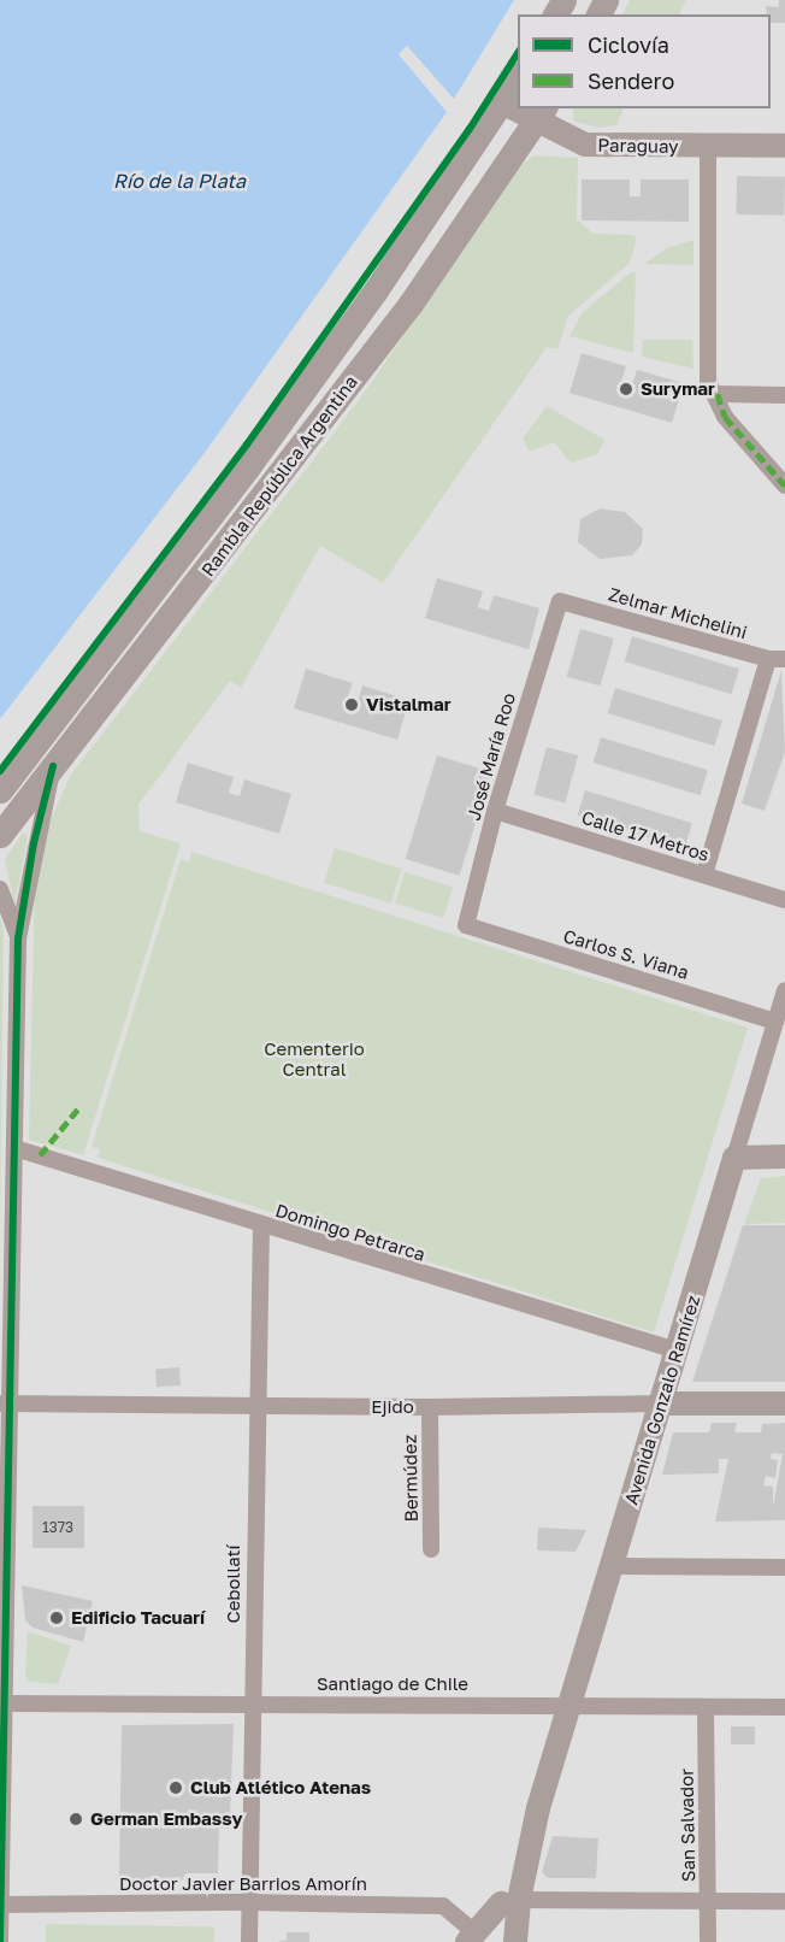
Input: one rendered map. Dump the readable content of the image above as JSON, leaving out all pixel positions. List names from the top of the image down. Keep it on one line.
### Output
{"streets":{"main road":["Rambla República Argentina"],"street":["Paraguay","Zelmar Michelini","José María Roo","Calle 17 Metros","Carlos S. Viana","Domingo Petrarca","Avenida Gonzalo Ramírez","Ejido","Bermúdez","Cebollatí","Santiago de Chile","San Salvador","Doctor Javier Barrios Amorín"]},"crossings":[["Paraguay","Rambla República Argentina"],["Zelmar Michelini","José María Roo"],["José María Roo","Calle 17 Metros"],["José María Roo","Carlos S. Viana"],["Carlos S. Viana","Avenida Gonzalo Ramírez"],["Domingo Petrarca","Avenida Gonzalo Ramírez"],["Domingo Petrarca","Cebollatí"],["Avenida Gonzalo Ramírez","Ejido"],["Avenida Gonzalo Ramírez","Santiago de Chile"],["Ejido","Bermúdez"],["Ejido","Cebollatí"],["Cebollatí","Santiago de Chile"],["Cebollatí","Doctor Javier Barrios Amorín"],["Santiago de Chile","San Salvador"]],"water":["Río de la Plata"],"parks":["Cementerio Central"],"places":["Surymar","Vistalmar","Edificio Tacuarí","Club Atlético Atenas","German Embassy"],"house_numbers":["1373"],"legend":["Ciclovía","Sendero"]}
